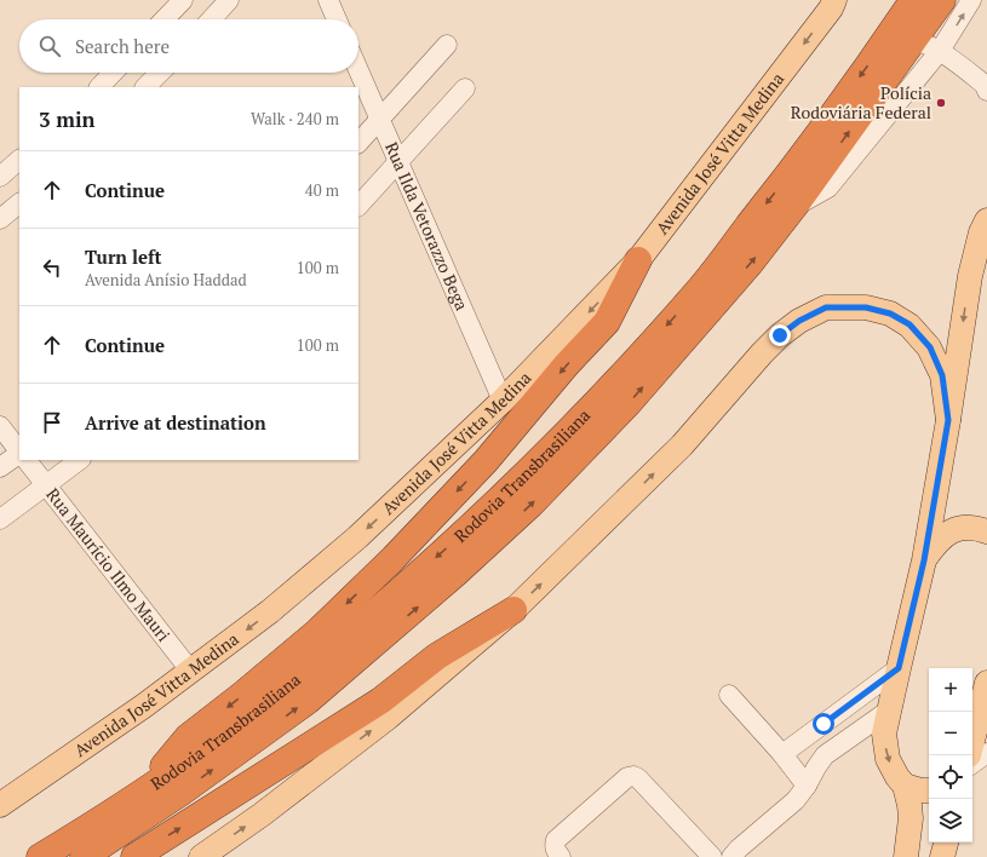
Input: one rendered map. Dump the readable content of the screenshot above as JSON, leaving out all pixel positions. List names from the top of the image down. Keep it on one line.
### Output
{"streets":{"highway":["Rodovia Transbrasiliana"],"main road":["Avenida José Vitta Medina"],"street":["Rua Ilda Vetorazzo Bega","Rua Maurício Ilmo Mauri"]},"crossings":[["Avenida José Vitta Medina","Rua Ilda Vetorazzo Bega"],["Avenida José Vitta Medina","Rua Maurício Ilmo Mauri"]],"places":["Polícia Rodoviária Federal"],"page":{"search":"Search here","heading":["3 min","Walk · 240 m"],"list":[["Continue","40 m"],["Turn left","Avenida Anísio Haddad","100 m"],["Continue","100 m"],"Arrive at destination"],"map_buttons":["+","−"]}}
